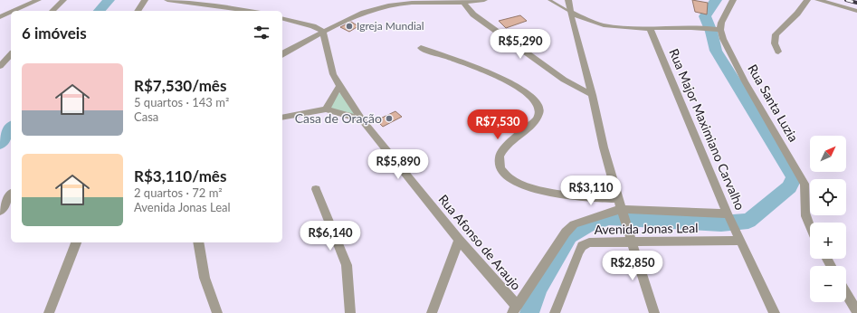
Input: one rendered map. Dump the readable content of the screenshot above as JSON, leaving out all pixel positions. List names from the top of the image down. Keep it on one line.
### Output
{"streets":{"street":["Rua Santa Luzia","Rua Major Maximiano Carvalho","Avenida Jonas Leal","Rua Afonso de Araujo"]},"crossings":[["Rua Major Maximiano Carvalho","Avenida Jonas Leal"],["Avenida Jonas Leal","Rua Afonso de Araujo"]],"places":["Igreja Mundial","Casa de Oração"],"north":"top right","page":{"heading":"6 imóveis","price":["R$5,290","R$7,530","R$5,890","R$3,110","R$6,140","R$2,850"],"list":[{"name":"R$7,530/mês","note":"5 quartos · 143 m² · Casa"},{"name":"R$3,110/mês","note":"2 quartos · 72 m² · Avenida Jonas Leal"}],"map_buttons":["+","−"]}}
